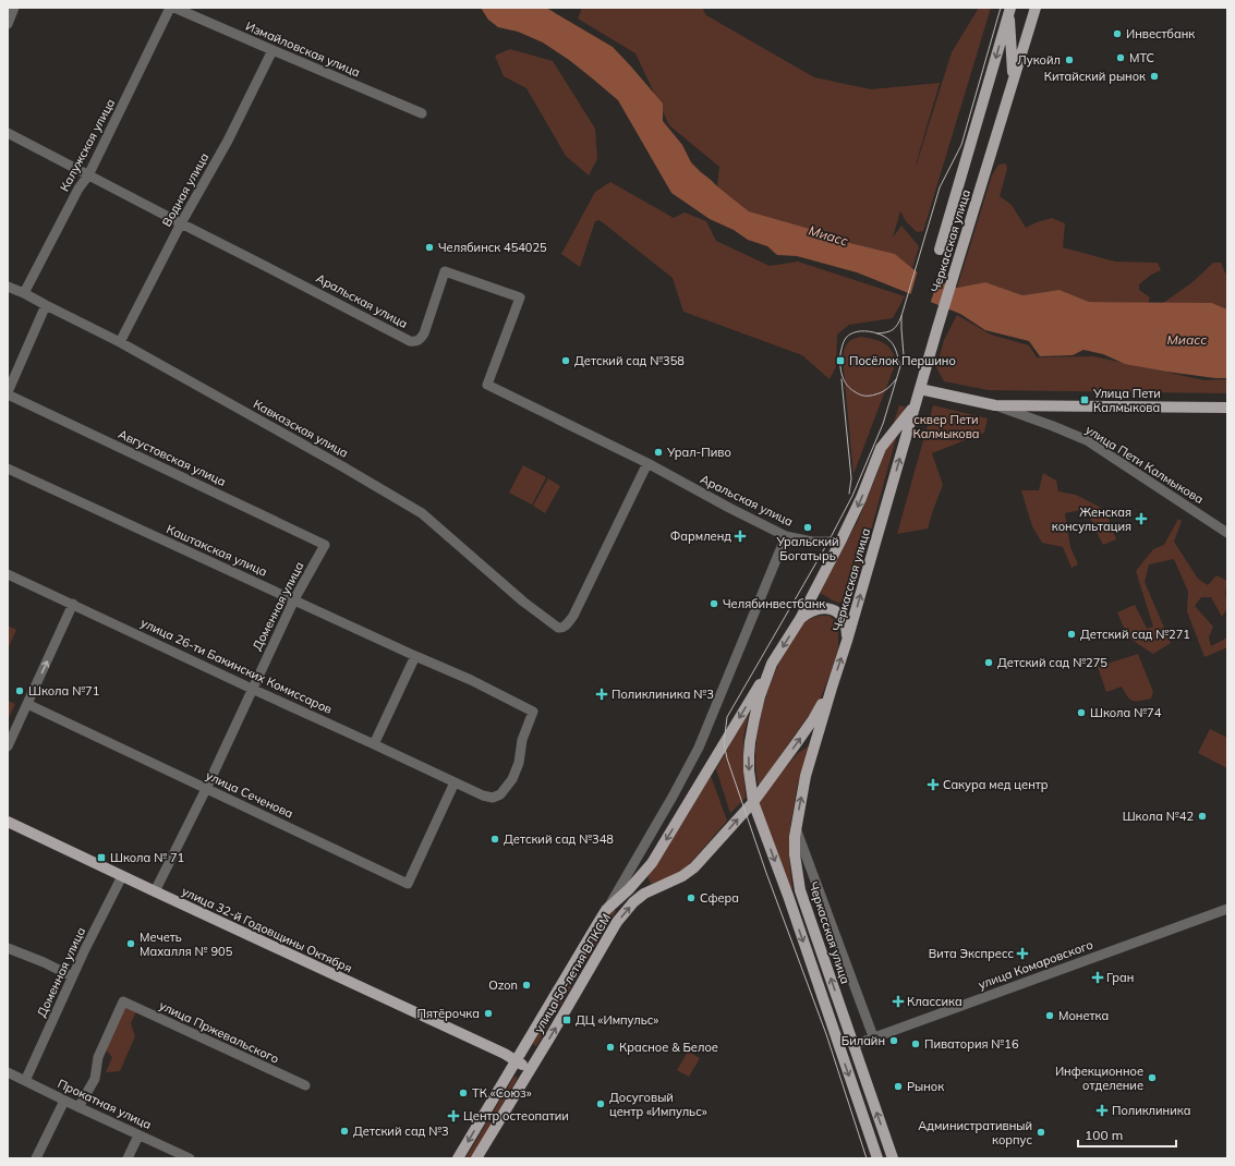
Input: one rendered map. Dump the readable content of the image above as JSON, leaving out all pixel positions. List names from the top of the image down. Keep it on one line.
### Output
{"streets":{"main road":["Черкасская улица","улица Пети Калмыкова","улица 32-й Годовщины Октября","улица 50-летия ВЛКСМ"],"street":["Измайловская улица","Калужская улица","Водная улица","Аральская улица","Кавказская улица","Августовская улица","Каштакская улица","Доменная улица","улица 26-ти Бакинских Комиссаров","улица Сеченова","улица Комаровского","улица Пржевальского","Прокатная улица"]},"crossings":[["Измайловская улица","Водная улица"],["Калужская улица","Аральская улица"],["Калужская улица","Кавказская улица"],["Водная улица","Аральская улица"],["Водная улица","Кавказская улица"],["Черкасская улица","Аральская улица"],["Черкасская улица","улица Пети Калмыкова"],["Черкасская улица","улица Комаровского"],["Черкасская улица","улица 50-летия ВЛКСМ"],["Аральская улица","Кавказская улица"],["Августовская улица","Доменная улица"],["Каштакская улица","Доменная улица"],["Каштакская улица","улица 26-ти Бакинских Комиссаров"],["Доменная улица","улица 26-ти Бакинских Комиссаров"],["Доменная улица","улица Сеченова"],["Доменная улица","улица 32-й Годовщины Октября"],["Доменная улица","Прокатная улица"],["улица 26-ти Бакинских Комиссаров","улица Сеченова"],["улица 32-й Годовщины Октября","улица 50-летия ВЛКСМ"],["улица Пржевальского","Прокатная улица"]],"water":["Миасс"],"parks":["сквер Пети Калмыкова"],"places":{"other":["Инвестбанк","МТС","Лукойл","Китайский рынок","Челябинск 454025","Детский сад №358","Урал-Пиво","Уральский Богатырь","Челябинвестбанк","Детский сад №271","Детский сад №275","Школа №71","Школа №74","Школа №42","Детский сад №348","Сфера","Мечеть Махалля № 905","Ozon","Пятёрочка","Монетка","Билайн","Пиватория №16","Красное & Белое","Инфекционное отделение","Рынок","ТК «Союз»","Досуговый центр «Импульс»","Детский сад №3","Административный корпус"],"transit":["Посёлок Першино","Улица Пети Калмыкова","Школа № 71","ДЦ «Импульс»"],"health":["Женская консультация","Фармленд","Поликлиника №3","Сакура мед центр","Вита Экспресс","Гран","Классика","Поликлиника","Центр остеопатии"]},"scale_bar":"100 m"}
